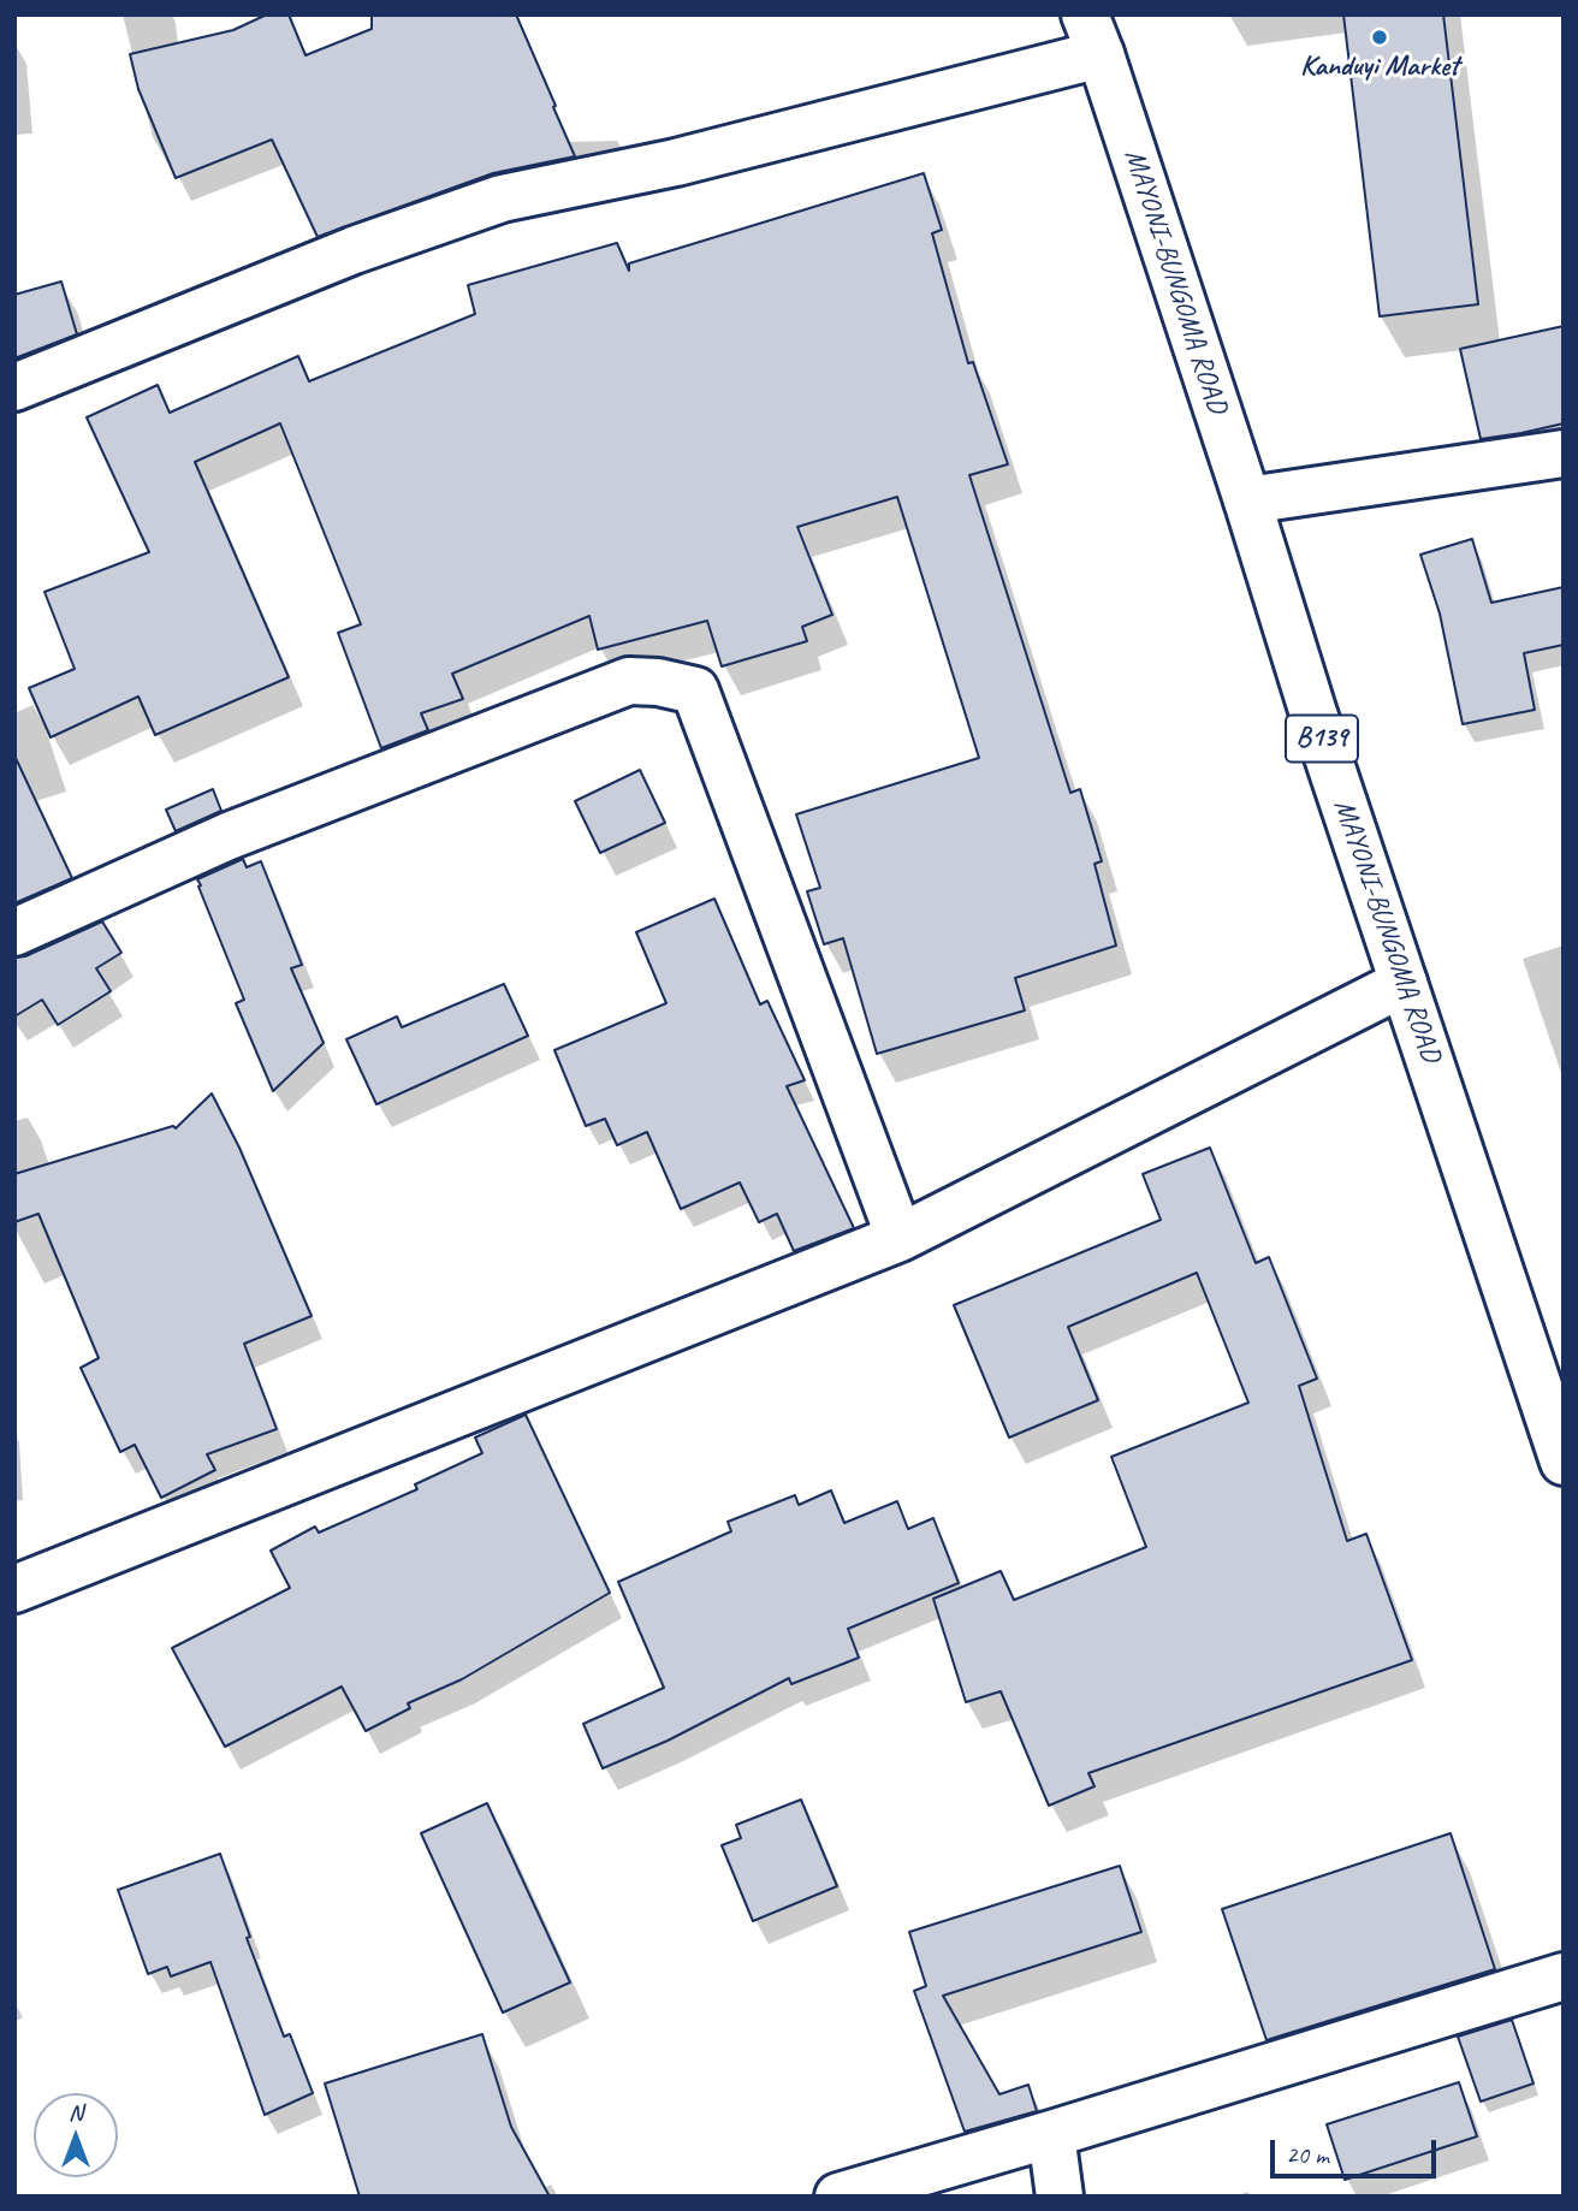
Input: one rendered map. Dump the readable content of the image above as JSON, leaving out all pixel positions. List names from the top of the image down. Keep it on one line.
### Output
{"streets":{"street":["MAYONI-BUNGOMA ROAD","B139"]},"places":["Kanduyi Market"],"scale_bar":"20 m","north":"top"}
